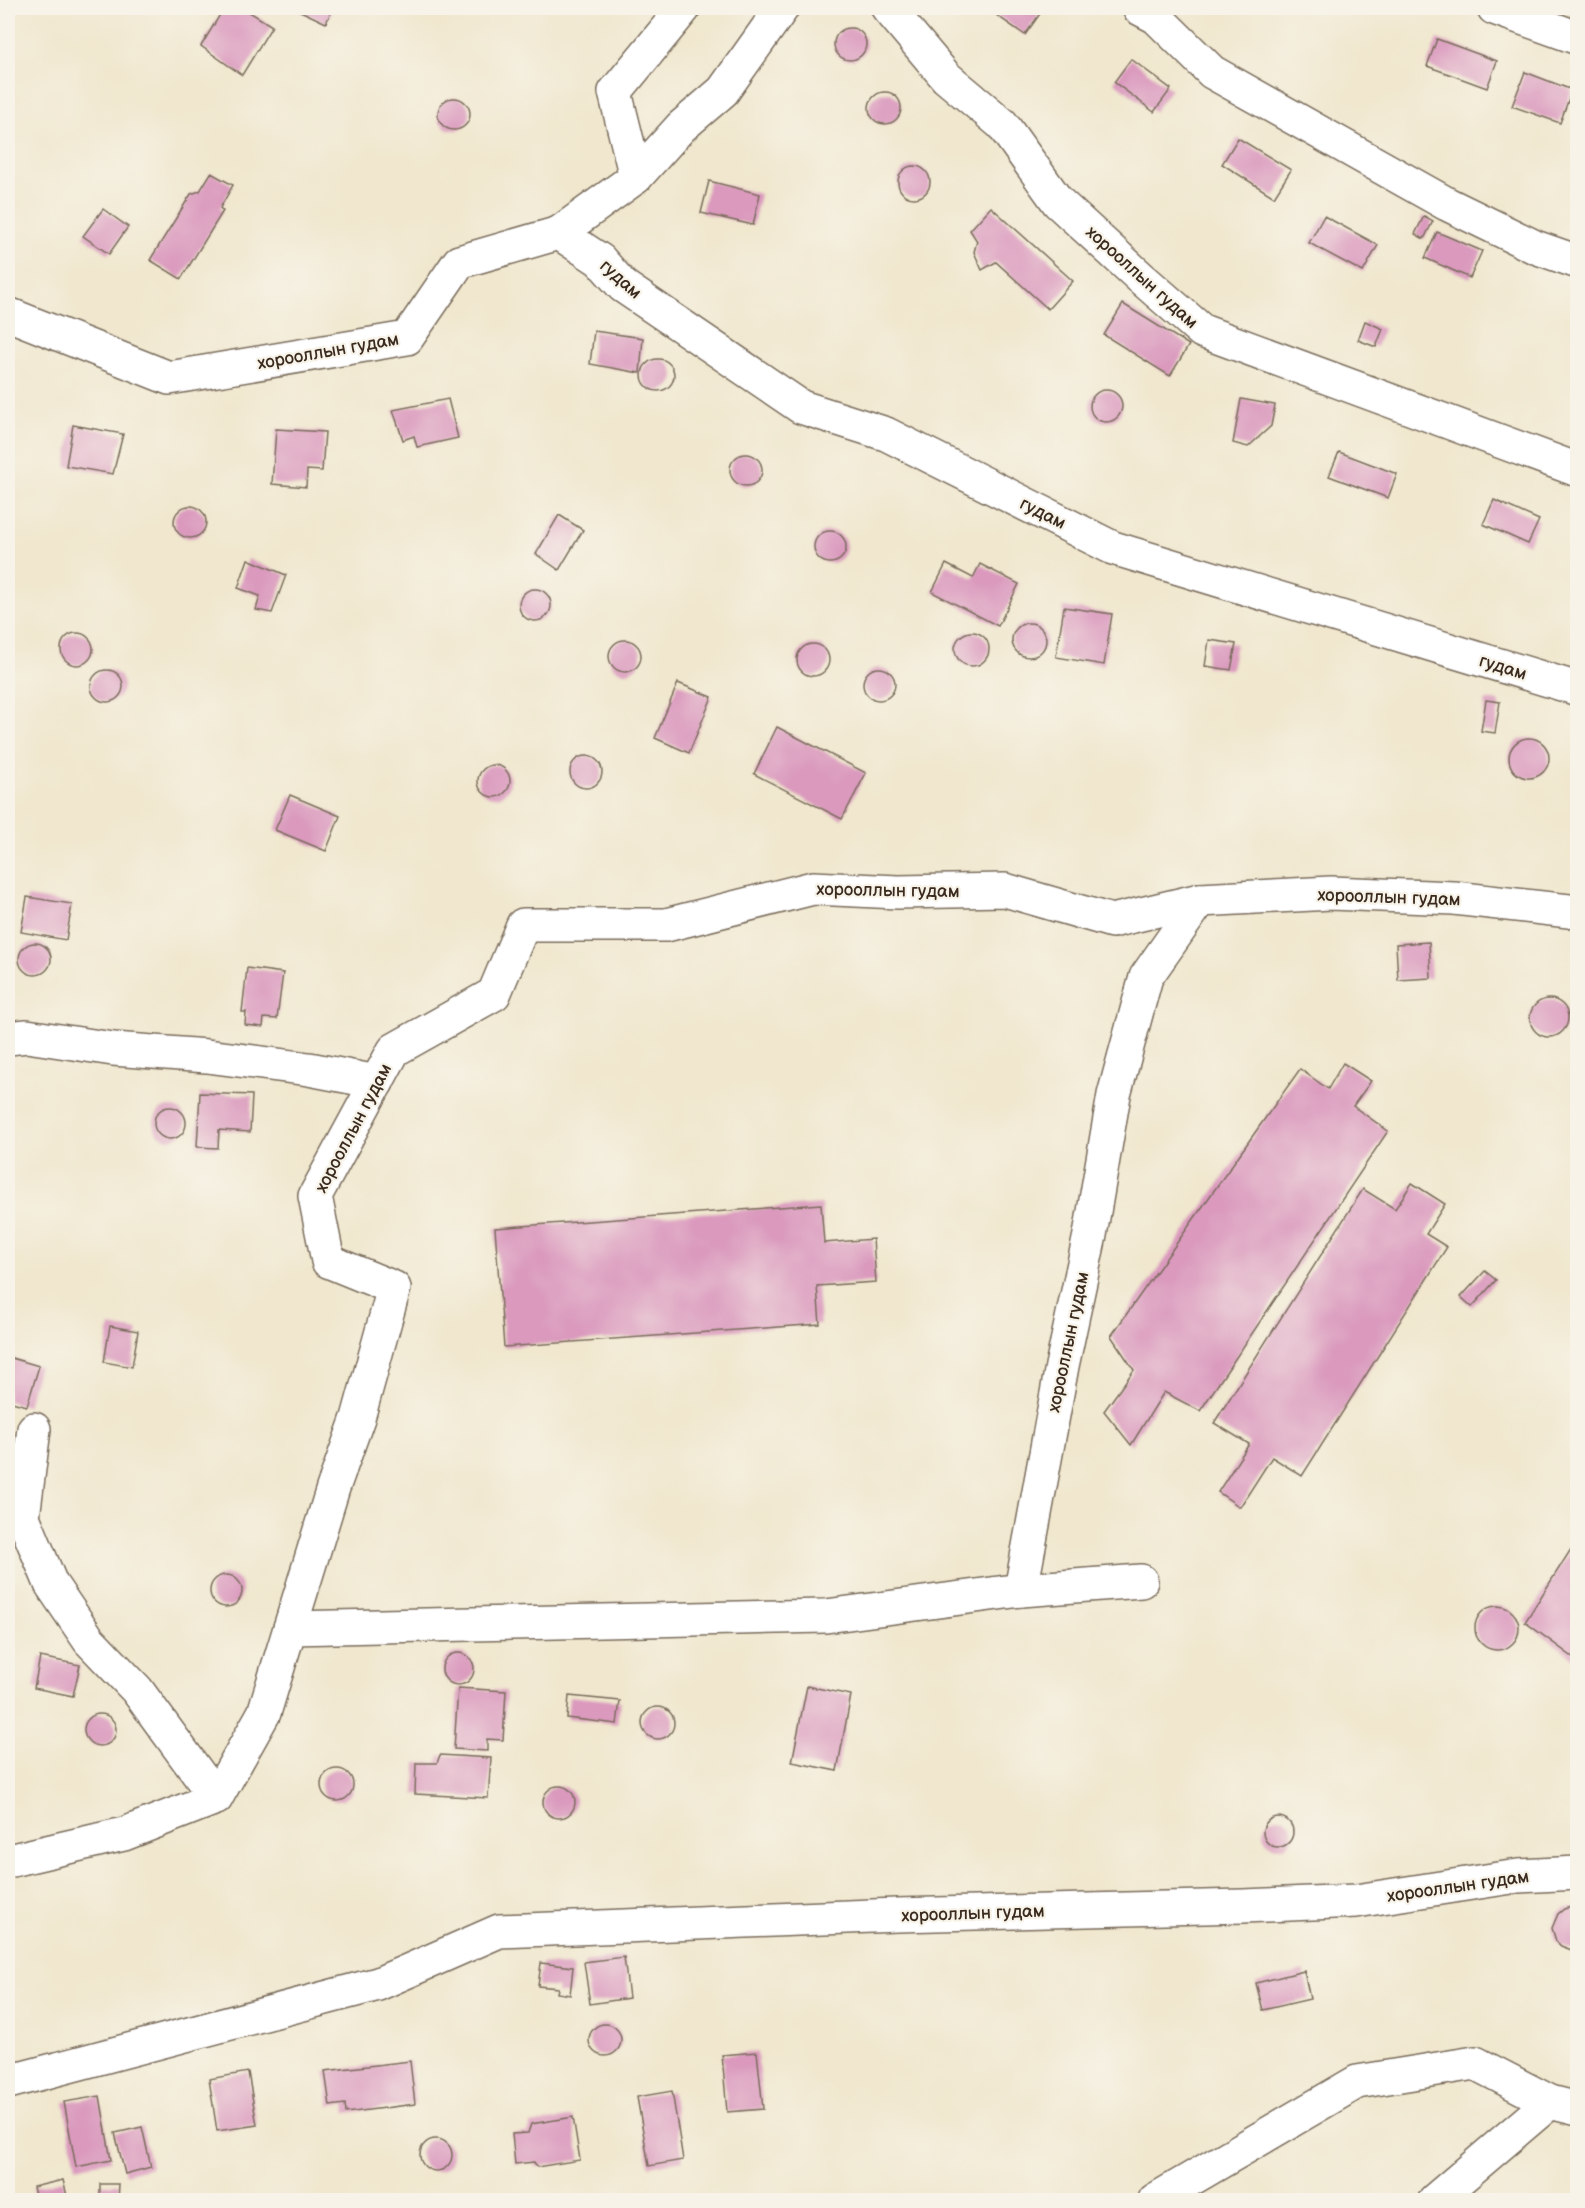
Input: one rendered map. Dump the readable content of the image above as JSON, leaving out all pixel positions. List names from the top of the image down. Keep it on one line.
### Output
{"streets":{"street":["хорооллын гудам","гудам"]},"crossings":[["хорооллын гудам","гудам"]]}
